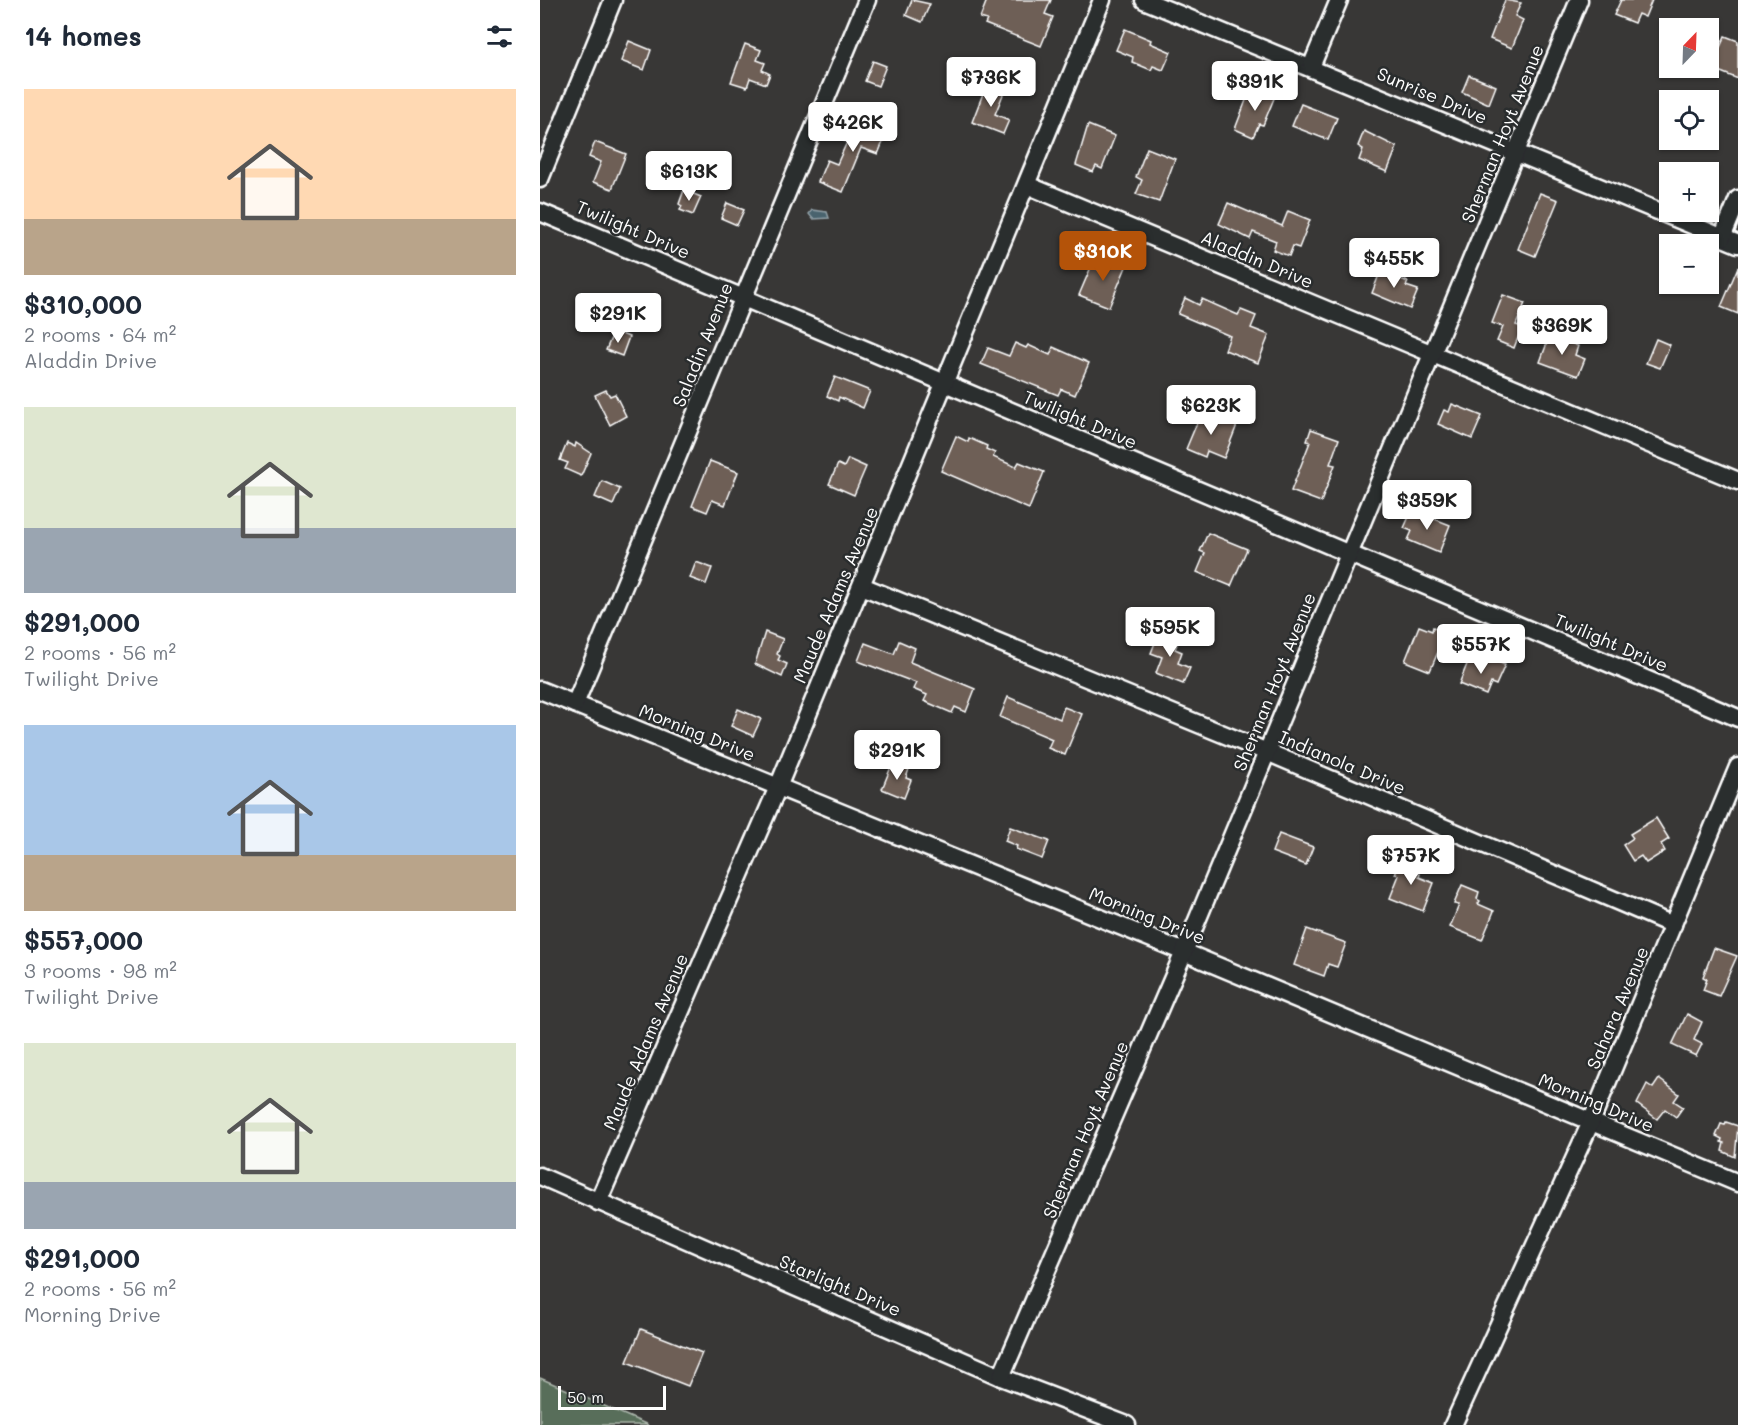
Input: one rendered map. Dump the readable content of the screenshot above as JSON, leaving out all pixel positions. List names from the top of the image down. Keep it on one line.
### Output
{"streets":{"street":["Sunrise Drive","Sherman Hoyt Avenue","Twilight Drive","Aladdin Drive","Saladin Avenue","Maude Adams Avenue","Morning Drive","Indianola Drive","Sahara Avenue","Starlight Drive"]},"crossings":[["Sunrise Drive","Sherman Hoyt Avenue"],["Sherman Hoyt Avenue","Twilight Drive"],["Sherman Hoyt Avenue","Aladdin Drive"],["Sherman Hoyt Avenue","Morning Drive"],["Sherman Hoyt Avenue","Indianola Drive"],["Sherman Hoyt Avenue","Starlight Drive"],["Twilight Drive","Saladin Avenue"],["Twilight Drive","Maude Adams Avenue"],["Aladdin Drive","Maude Adams Avenue"],["Saladin Avenue","Morning Drive"],["Maude Adams Avenue","Morning Drive"],["Maude Adams Avenue","Indianola Drive"],["Maude Adams Avenue","Starlight Drive"],["Morning Drive","Sahara Avenue"],["Indianola Drive","Sahara Avenue"]],"scale_bar":"50 m","north":"top right","page":{"heading":"14 homes","map_buttons":["+","−"],"price":["$736K","$391K","$426K","$613K","$310K","$455K","$291K","$369K","$623K","$359K","$595K","$557K","$291K","$757K"],"list":[{"name":"$310,000","note":"2 rooms · 64 m² · Aladdin Drive"},{"name":"$291,000","note":"2 rooms · 56 m² · Twilight Drive"},{"name":"$557,000","note":"3 rooms · 98 m² · Twilight Drive"},{"name":"$291,000","note":"2 rooms · 56 m² · Morning Drive"}],"scale":"50 m"}}
